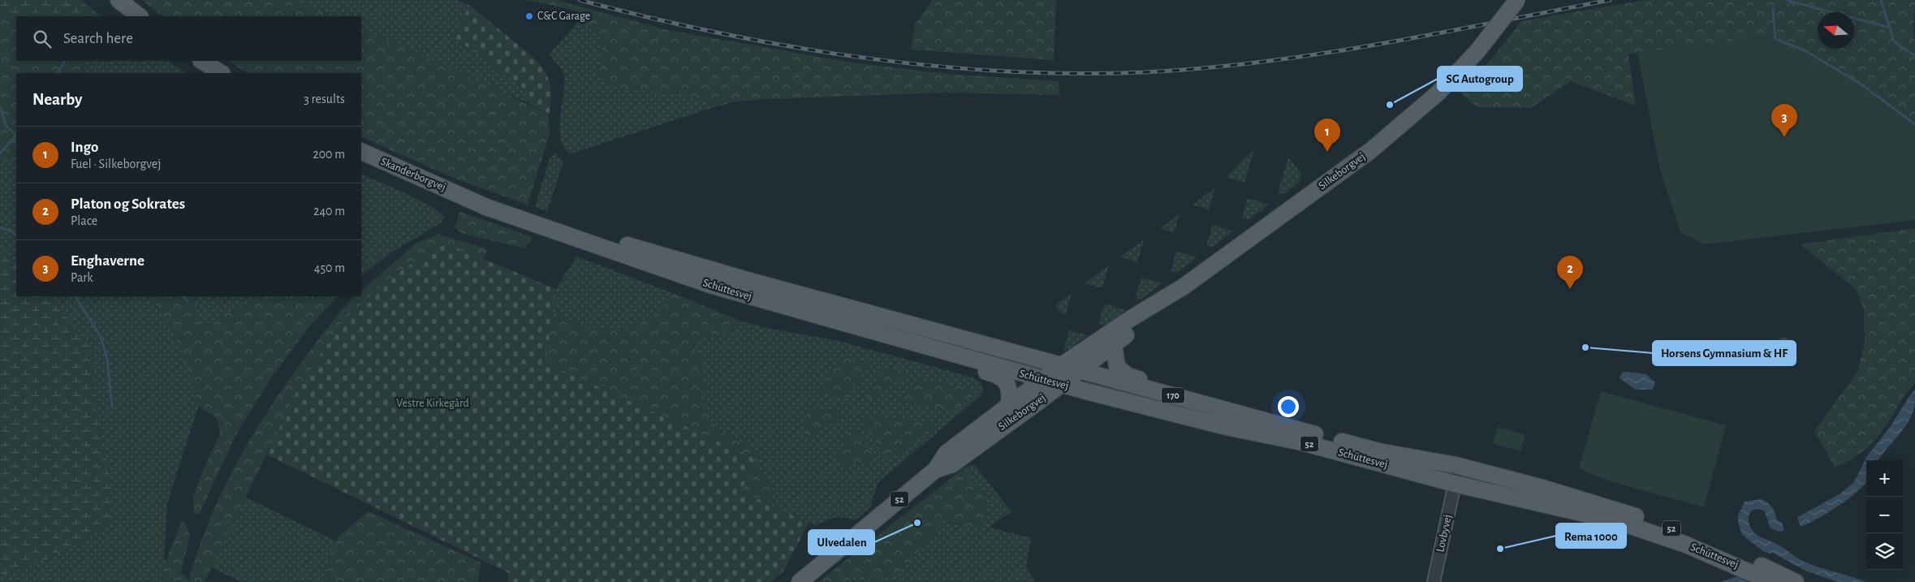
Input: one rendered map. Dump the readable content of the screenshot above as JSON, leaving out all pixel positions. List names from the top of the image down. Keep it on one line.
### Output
{"streets":{"main road":["Silkeborgvej","Skanderborgvej","Schüttesvej","170","52"],"street":["Lovbyvej"]},"crossings":[["Silkeborgvej","Schüttesvej"],["Skanderborgvej","Schüttesvej"],["Schüttesvej","Lovbyvej"]],"parks":["Vestre Kirkegård"],"places":["C&C Garage","SG Autogroup","Horsens Gymnasium & HF","Ulvedalen","Rema 1000"],"north":"left","page":{"search":"Search here","heading":["Nearby","3 results"],"pins":["3","1","2"],"list":[{"mark":"1","name":"Ingo","note":"Fuel · Silkeborgvej","value":"200 m"},{"mark":"2","name":"Platon og Sokrates","note":"Place","value":"240 m"},{"mark":"3","name":"Enghaverne","note":"Park","value":"450 m"}],"map_buttons":["+","−"]}}
